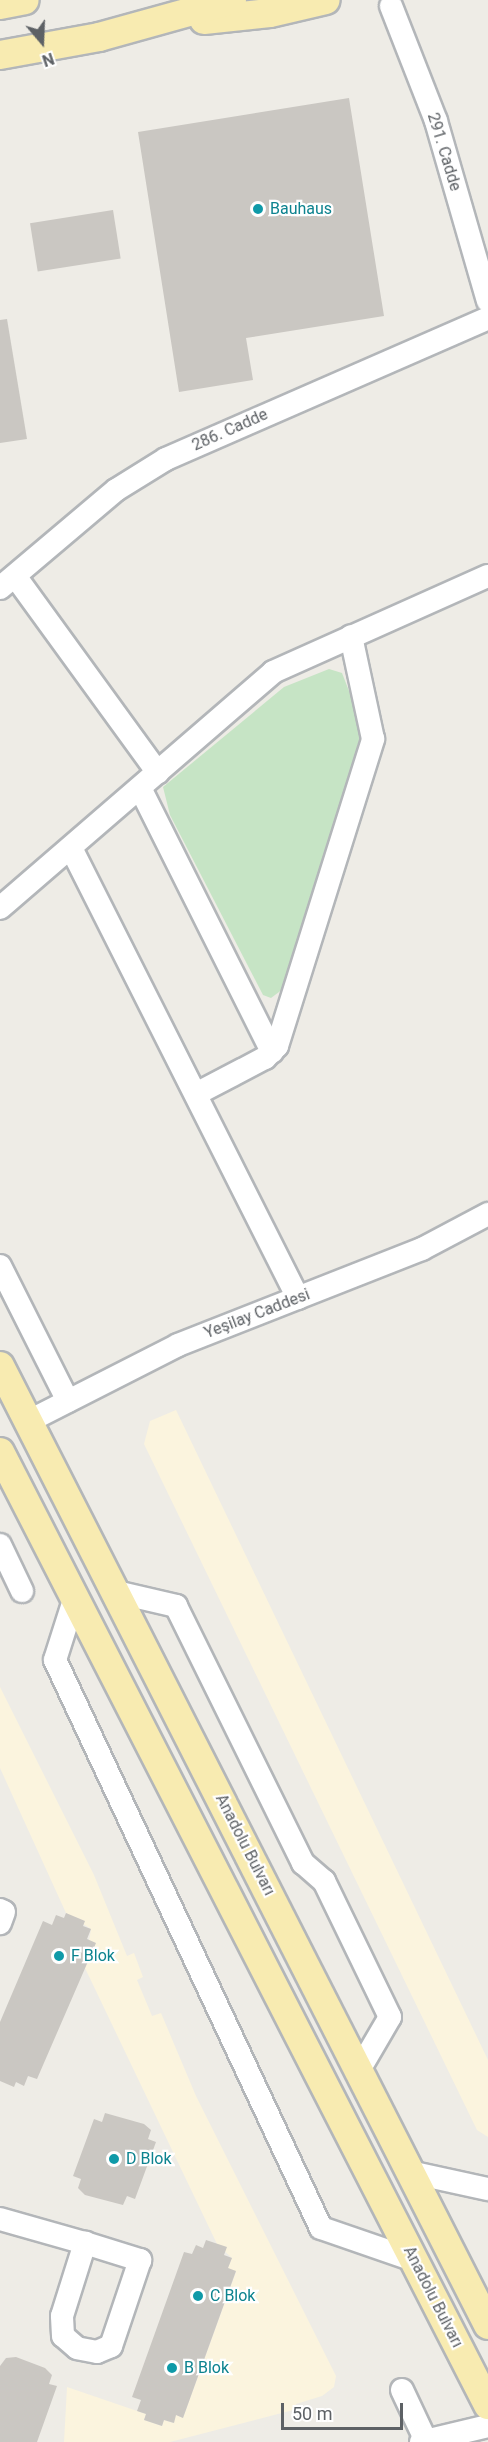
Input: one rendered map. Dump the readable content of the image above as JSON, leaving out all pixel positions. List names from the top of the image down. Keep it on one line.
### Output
{"streets":{"main road":["Anadolu Bulvarı"],"street":["291. Cadde","286. Cadde","Yeşilay Caddesi"]},"crossings":[["Yeşilay Caddesi","Anadolu Bulvarı"]],"places":["Bauhaus","F Blok","D Blok","C Blok","B Blok"],"scale_bar":"50 m","north":"bottom"}
